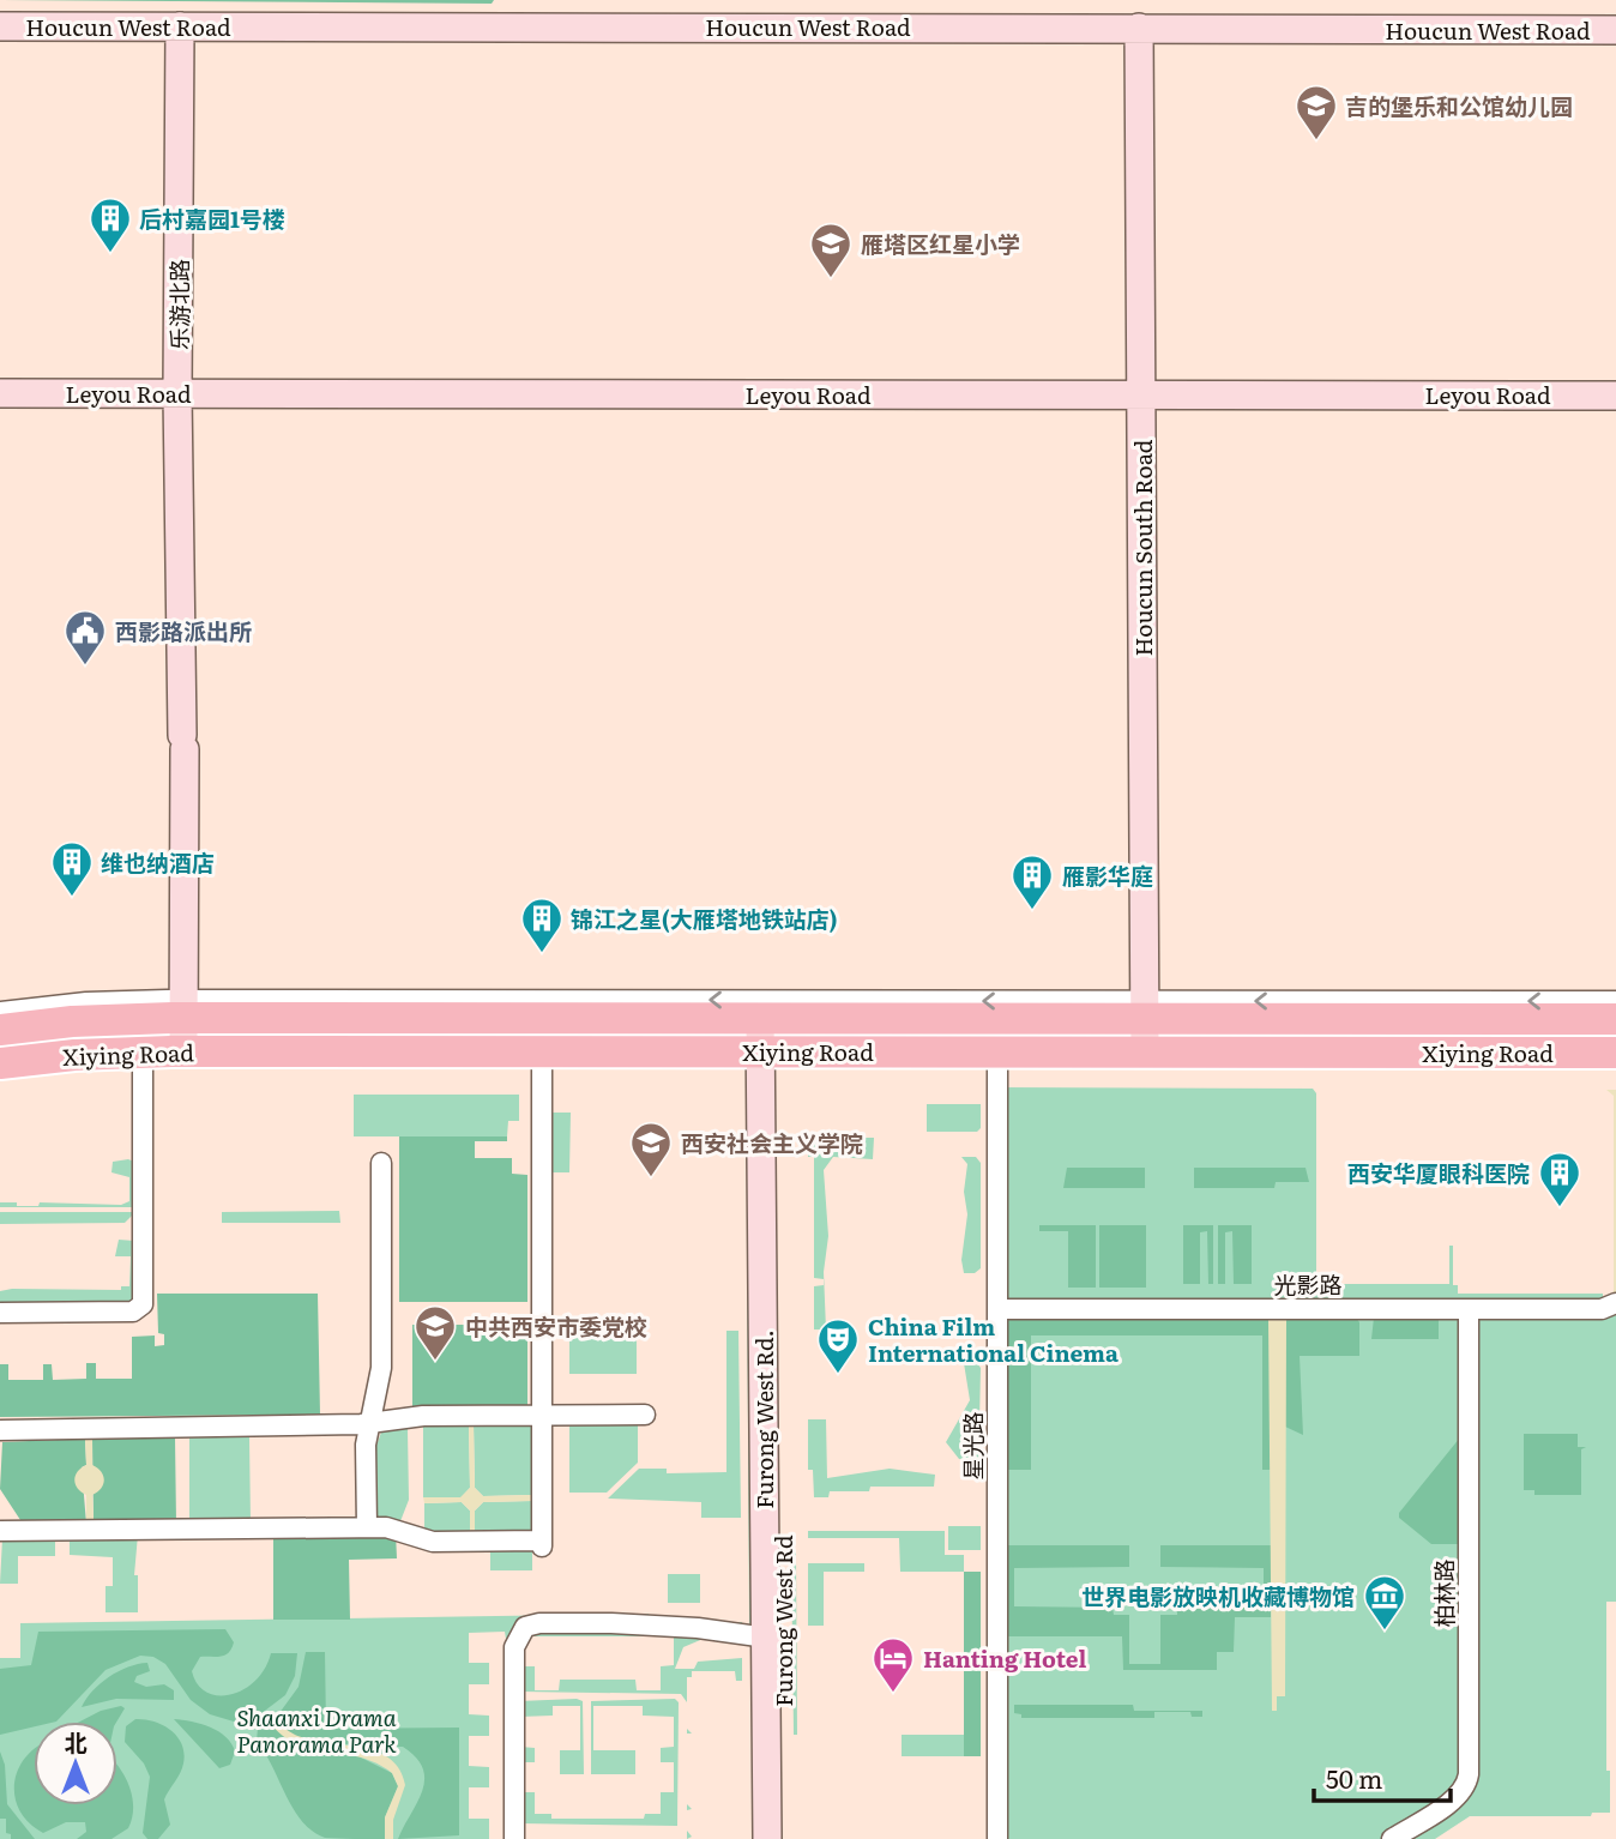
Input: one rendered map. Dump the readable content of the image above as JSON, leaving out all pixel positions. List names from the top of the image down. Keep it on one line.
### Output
{"streets":{"main road":["Xiying Road"],"street":["Houcun West Road","乐游北路","Leyou Road","Houcun South Road","光影路","星光路","柏林路","Furong West Rd"]},"crossings":[["Houcun West Road","乐游北路"],["Houcun West Road","Houcun South Road"],["乐游北路","Leyou Road"],["乐游北路","Xiying Road"],["Leyou Road","Houcun South Road"],["Houcun South Road","Xiying Road"],["Xiying Road","星光路"],["Xiying Road","Furong West Rd"],["光影路","星光路"],["光影路","柏林路"]],"parks":["Shaanxi Drama Panorama Park"],"places":{"school or university":["吉的堡乐和公馆幼儿园","雁塔区红星小学","西安社会主义学院","中共西安市委党校"],"building":["后村嘉园1号楼","维也纳酒店","雁影华庭","锦江之星(大雁塔地铁站店)","西安华厦眼科医院"],"public building":["西影路派出所"],"theatre":["China Film International Cinema"],"museum":["世界电影放映机收藏博物馆"],"hotel":["Hanting Hotel"]},"scale_bar":"50 m","north":"top"}
